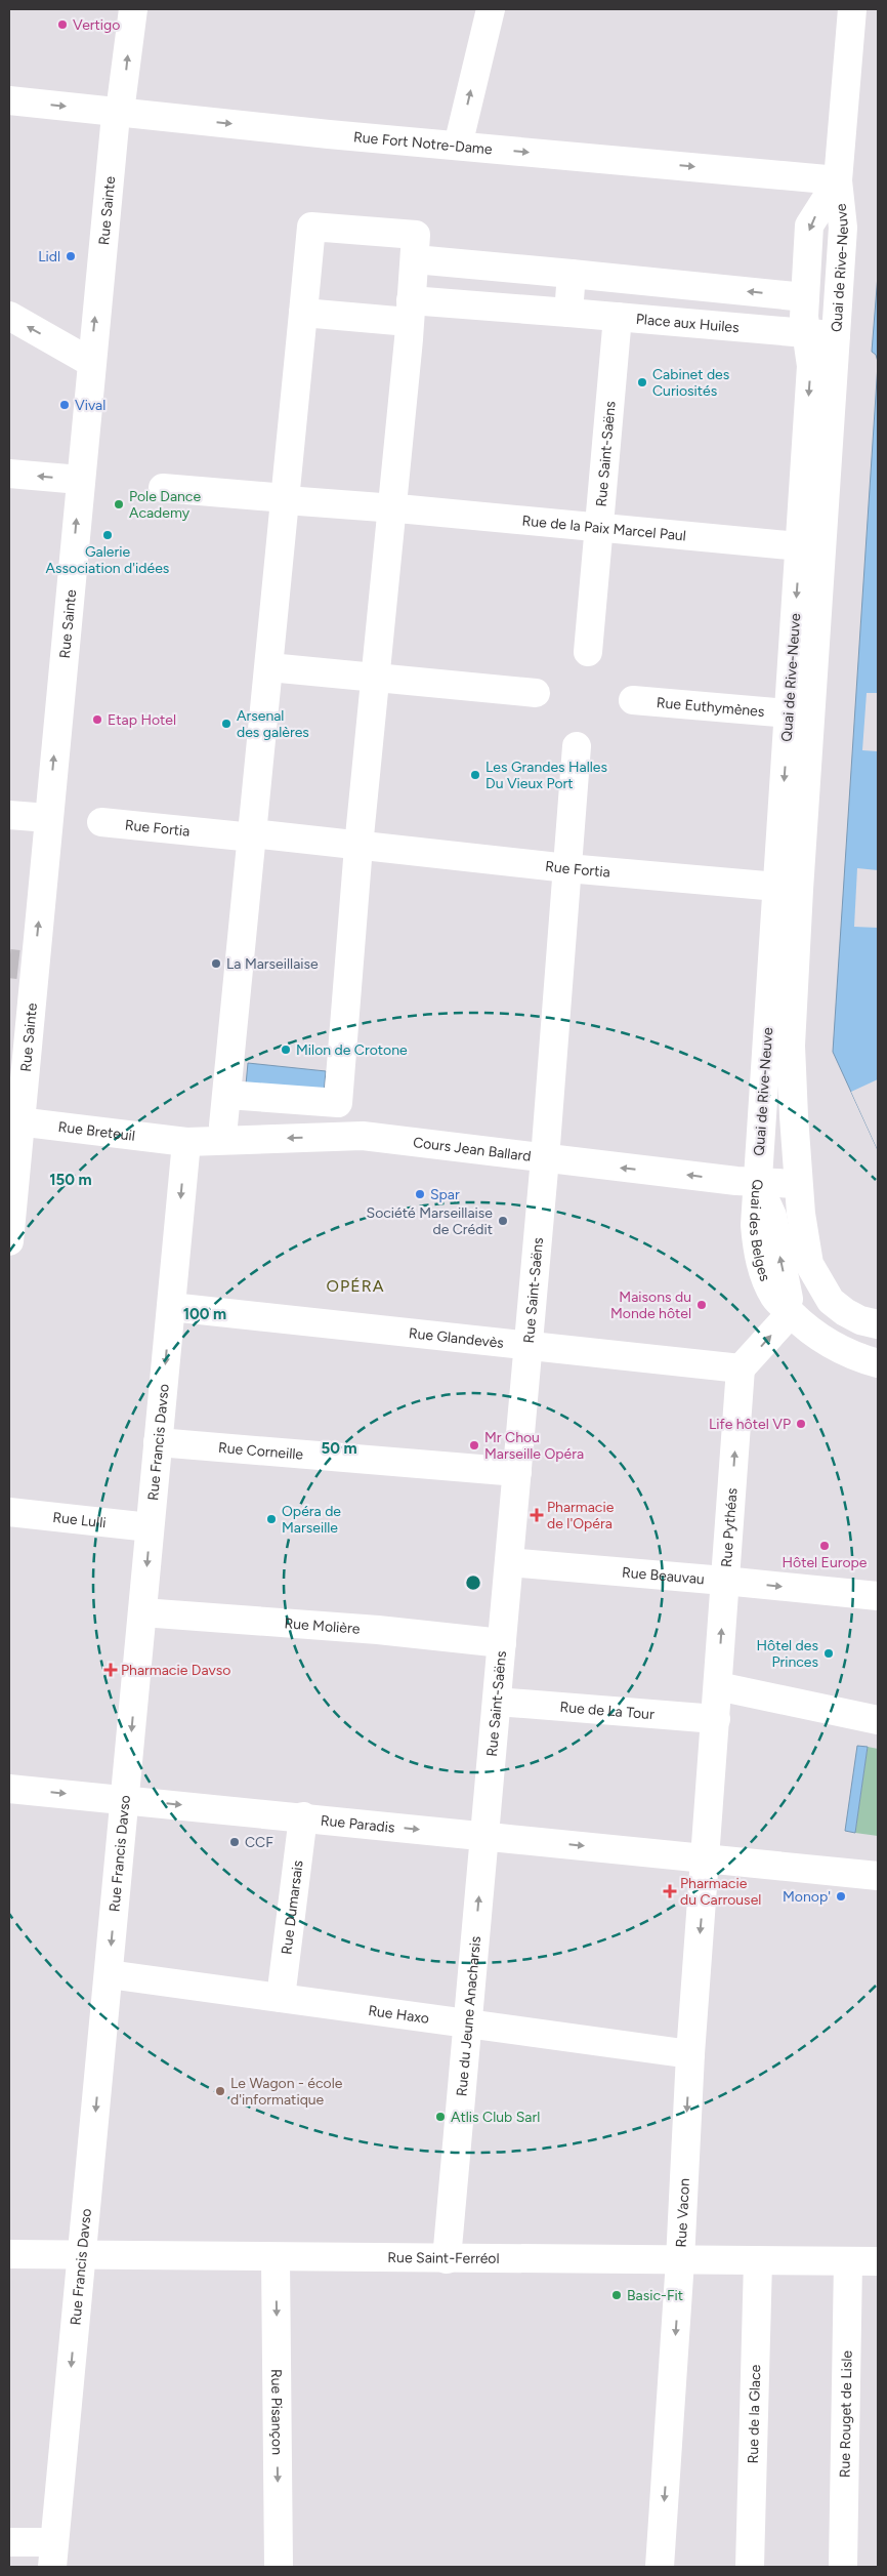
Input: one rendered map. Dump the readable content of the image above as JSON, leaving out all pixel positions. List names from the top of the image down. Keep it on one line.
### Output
{"streets":{"street":["Rue Fort Notre-Dame","Rue Sainte","Quai de Rive-Neuve","Place aux Huiles","Rue Saint-Saëns","Rue de la Paix Marcel Paul","Rue Euthymènes","Rue Fortia","Rue Breteuil","Cours Jean Ballard","Quai des Belges","Rue Glandevès","Rue Francis Davso","Rue Corneille","Rue Lulli","Rue Pythéas","Rue Beauvau","Rue Molière","Rue de La Tour","Rue Paradis","Rue Dumarsais","Rue Haxo","Rue du Jeune Anacharsis","Rue Vacon","Rue Saint-Ferréol","Rue Pisançon","Rue de la Glace","Rue Rouget de Lisle"]},"crossings":[["Rue Fort Notre-Dame","Rue Sainte"],["Rue Fort Notre-Dame","Quai de Rive-Neuve"],["Rue Sainte","Rue Breteuil"],["Quai de Rive-Neuve","Place aux Huiles"],["Quai de Rive-Neuve","Rue de la Paix Marcel Paul"],["Quai de Rive-Neuve","Rue Euthymènes"],["Quai de Rive-Neuve","Rue Fortia"],["Quai de Rive-Neuve","Cours Jean Ballard"],["Quai de Rive-Neuve","Quai des Belges"],["Place aux Huiles","Rue Saint-Saëns"],["Rue Saint-Saëns","Rue de la Paix Marcel Paul"],["Rue Saint-Saëns","Rue Fortia"],["Rue Saint-Saëns","Cours Jean Ballard"],["Rue Saint-Saëns","Rue Glandevès"],["Rue Saint-Saëns","Rue Corneille"],["Rue Saint-Saëns","Rue Beauvau"],["Rue Saint-Saëns","Rue Molière"],["Rue Saint-Saëns","Rue de La Tour"],["Rue Saint-Saëns","Rue Paradis"],["Rue Saint-Saëns","Rue du Jeune Anacharsis"],["Rue Breteuil","Cours Jean Ballard"],["Rue Breteuil","Rue Francis Davso"],["Cours Jean Ballard","Quai des Belges"],["Cours Jean Ballard","Rue Francis Davso"],["Rue Glandevès","Rue Francis Davso"],["Rue Glandevès","Rue Pythéas"],["Rue Francis Davso","Rue Corneille"],["Rue Francis Davso","Rue Lulli"],["Rue Francis Davso","Rue Molière"],["Rue Francis Davso","Rue Paradis"],["Rue Francis Davso","Rue Haxo"],["Rue Francis Davso","Rue Saint-Ferréol"],["Rue Pythéas","Rue Beauvau"],["Rue Pythéas","Rue de La Tour"],["Rue Pythéas","Rue Vacon"],["Rue Paradis","Rue Dumarsais"],["Rue Paradis","Rue du Jeune Anacharsis"],["Rue Paradis","Rue Vacon"],["Rue Dumarsais","Rue Haxo"],["Rue Haxo","Rue du Jeune Anacharsis"],["Rue Haxo","Rue Vacon"],["Rue du Jeune Anacharsis","Rue Saint-Ferréol"],["Rue Vacon","Rue Saint-Ferréol"],["Rue Saint-Ferréol","Rue Pisançon"],["Rue Saint-Ferréol","Rue de la Glace"],["Rue Saint-Ferréol","Rue Rouget de Lisle"]],"one_way":["Cours Jean Ballard","Rue Francis Davso","Rue Pythéas","Rue Paradis","Rue du Jeune Anacharsis","Rue Vacon","Rue Pisançon"],"districts":["OPÉRA"],"places":{"other":["Vertigo","Lidl","Cabinet des Curiosités","Vival","Pole Dance Academy","Galerie Association d'idées","Etap Hotel","Arsenal des galères","Les Grandes Halles Du Vieux Port","La Marseillaise","Milon de Crotone","Spar","Société Marseillaise de Crédit","Maisons du Monde hôtel","Life hôtel VP","Mr Chou Marseille Opéra","Opéra de Marseille","Hôtel Europe","Hôtel des Princes","CCF","Monop'","Le Wagon - école d'informatique","Atlis Club Sarl","Basic-Fit"],"health":["Pharmacie de l'Opéra","Pharmacie Davso","Pharmacie du Carrousel"]},"rings":["150 m","100 m","50 m"]}
